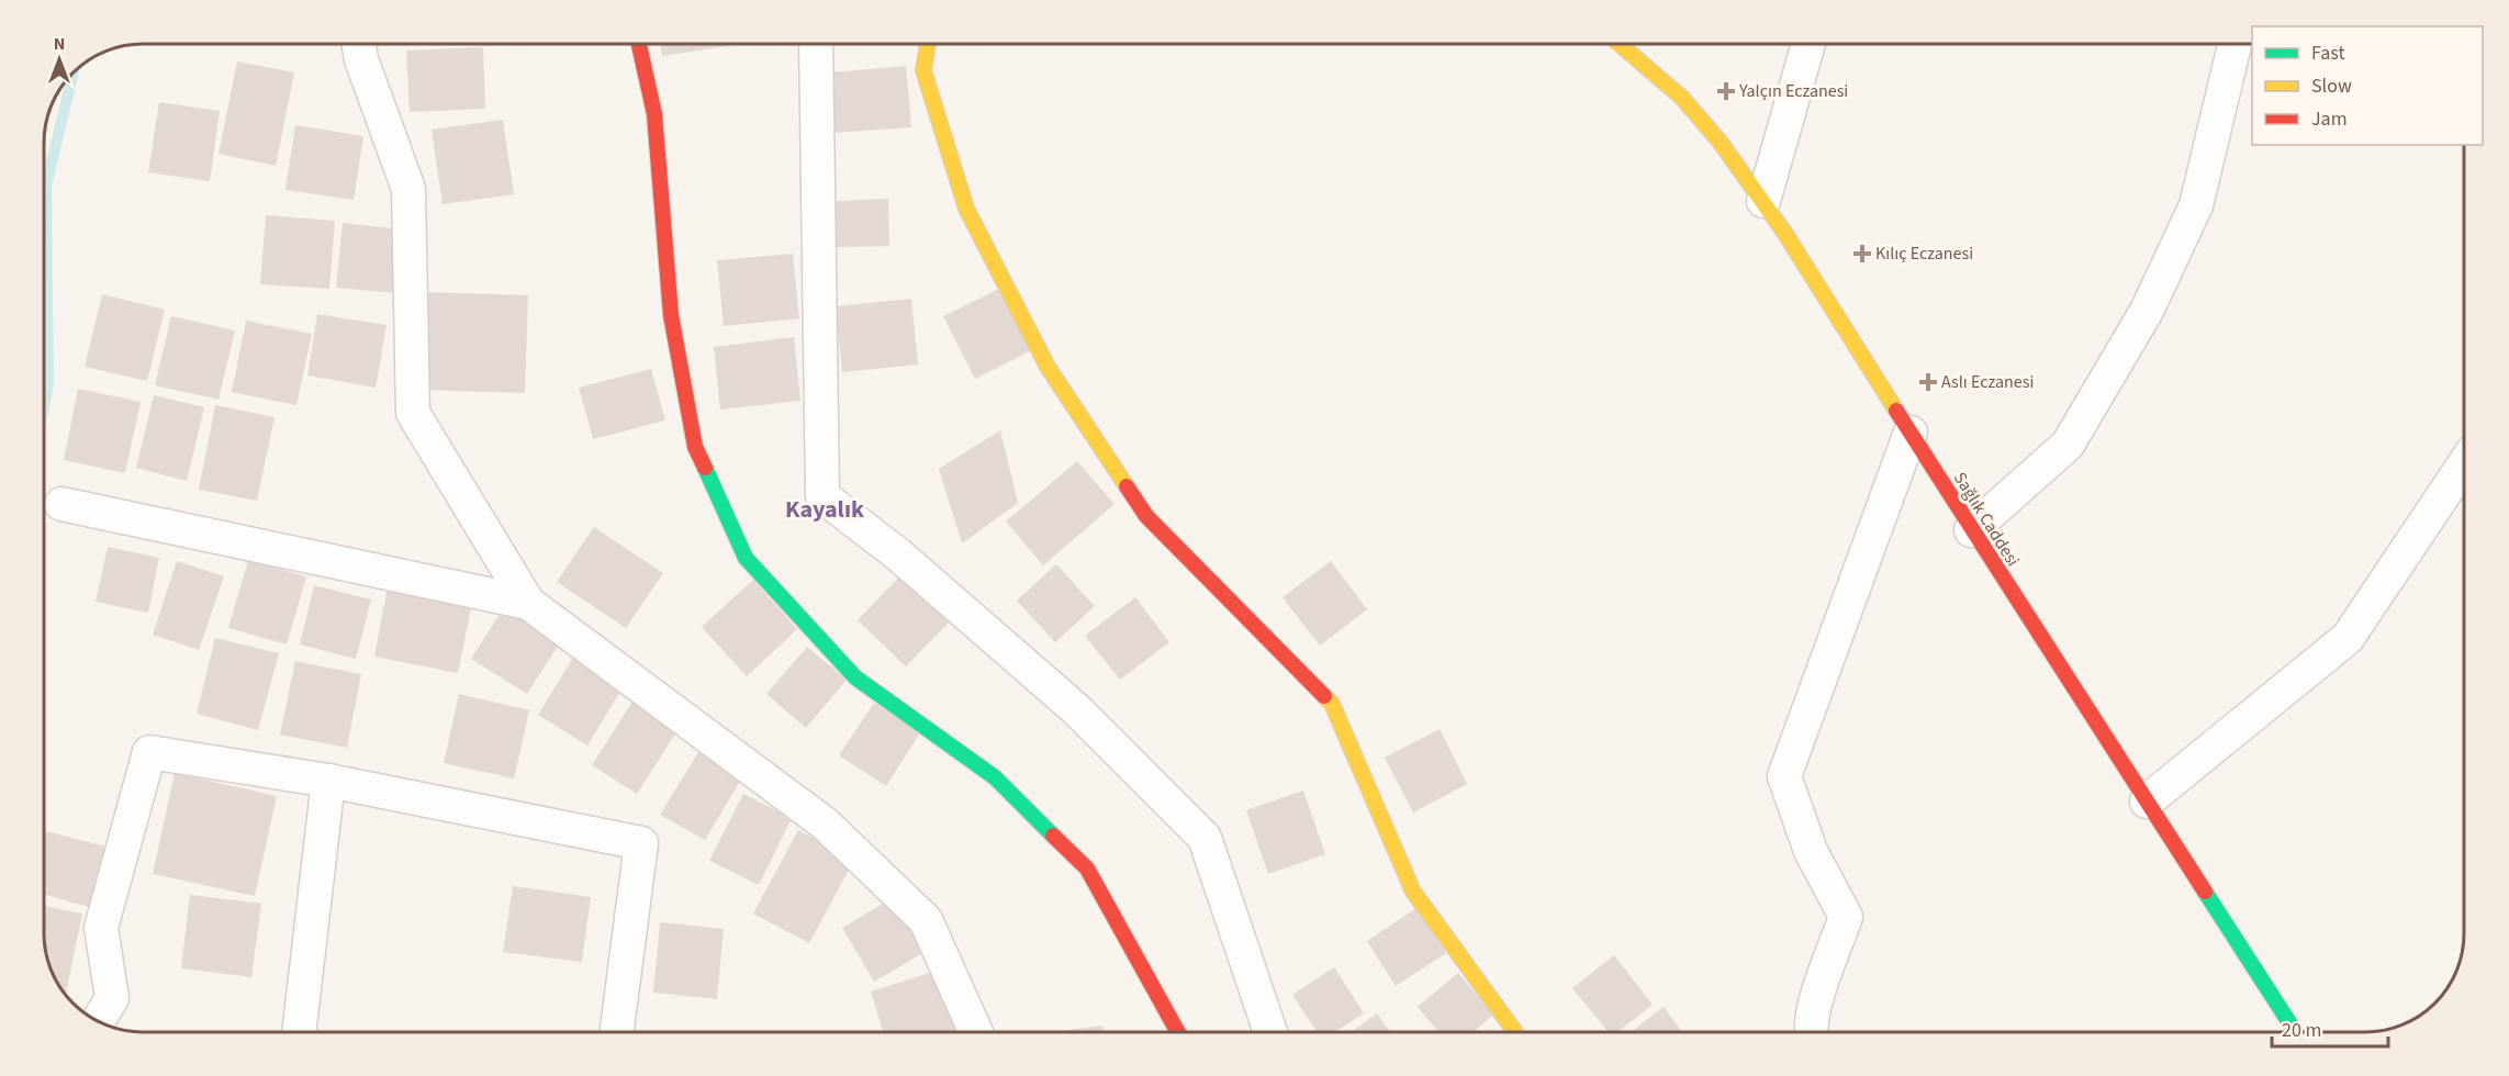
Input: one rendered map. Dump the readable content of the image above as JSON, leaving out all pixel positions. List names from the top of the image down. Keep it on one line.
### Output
{"streets":{"street":["Sağlık Caddesi"]},"districts":["Kayalık"],"places":{"health":["Yalçın Eczanesi","Kılıç Eczanesi","Aslı Eczanesi"]},"legend":["Fast","Slow","Jam"],"scale_bar":"20 m","north":"top"}
